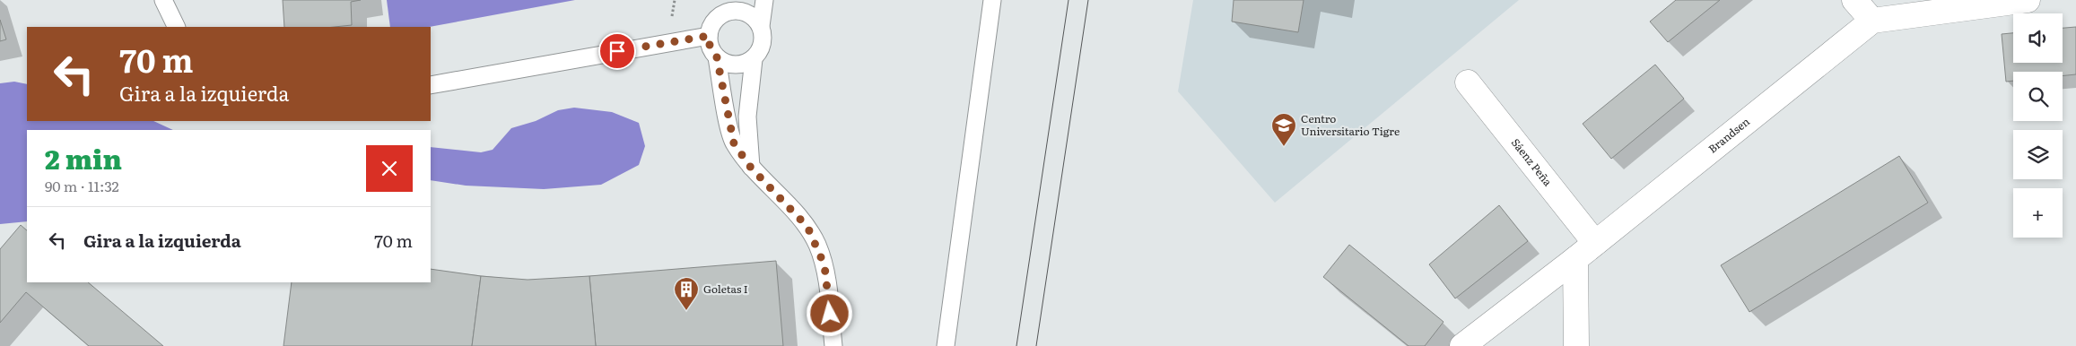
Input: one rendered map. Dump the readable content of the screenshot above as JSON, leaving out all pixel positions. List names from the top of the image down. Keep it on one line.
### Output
{"streets":{"street":["Brandsen","Sáenz Peña"]},"crossings":[["Brandsen","Sáenz Peña"]],"places":{"school or university":["Centro Universitario Tigre"],"building":["Goletas I"]},"page":{"map_buttons":"+","turn":["70 m","Gira a la izquierda"],"heading":["2 min","90 m · 11:32"],"list":[{"name":"Gira a la izquierda","value":"70 m"}]}}
